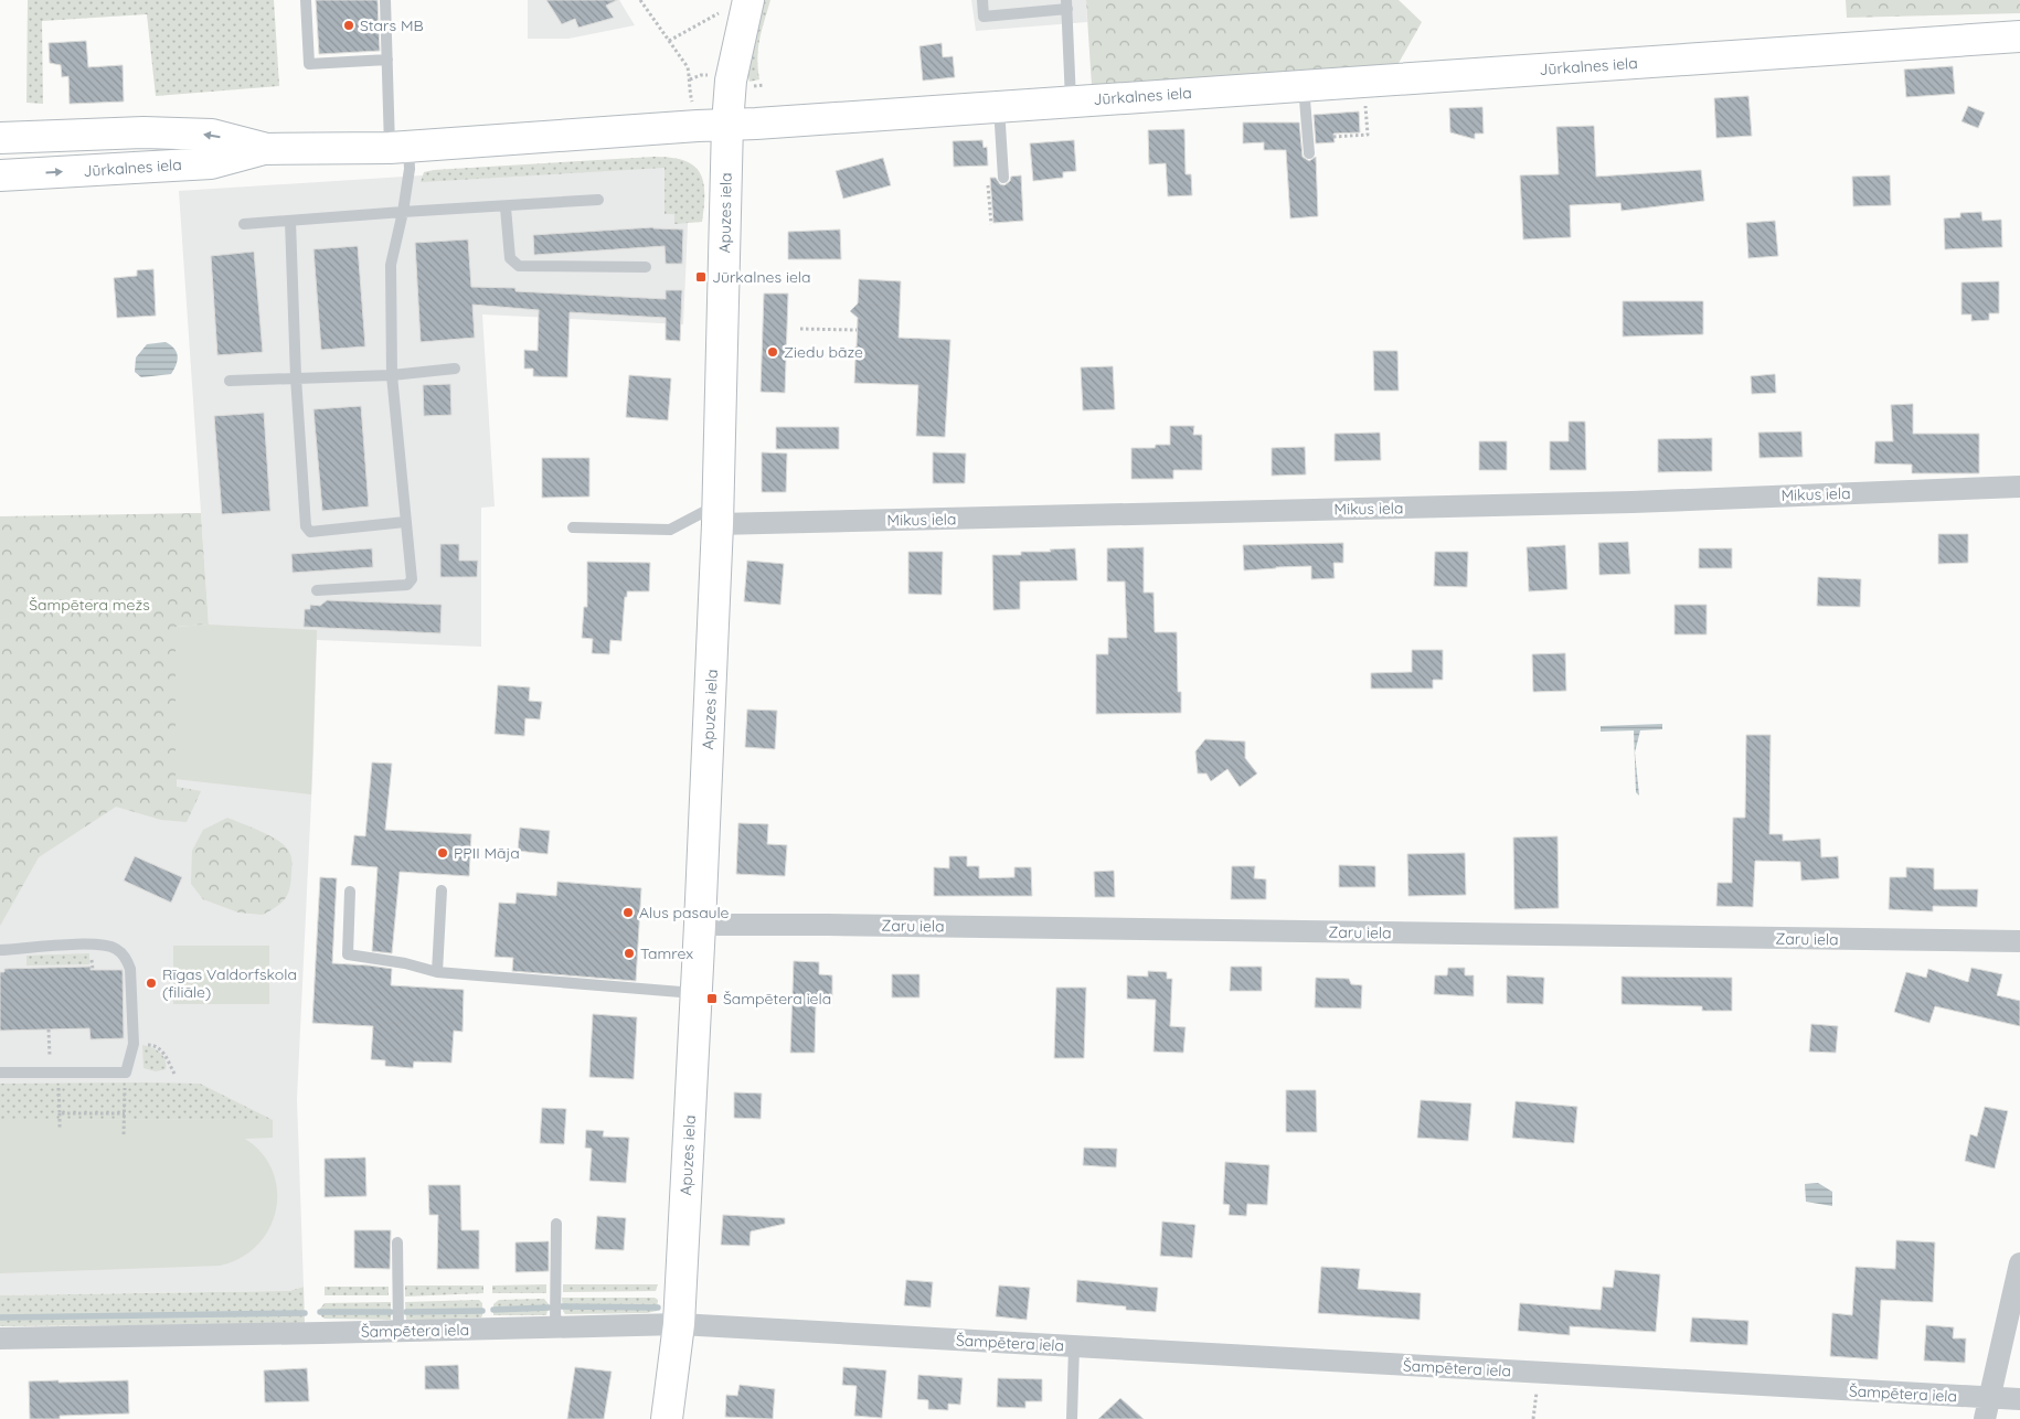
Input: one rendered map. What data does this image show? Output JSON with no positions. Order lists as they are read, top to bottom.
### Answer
{
  "streets": {
    "street": [
      "Jūrkalnes iela",
      "Apuzes iela",
      "Mikus iela",
      "Zaru iela",
      "Šampētera iela"
    ]
  },
  "crossings": [
    ["Jūrkalnes iela", "Apuzes iela"],
    ["Apuzes iela", "Mikus iela"],
    ["Apuzes iela", "Zaru iela"],
    ["Apuzes iela", "Šampētera iela"]
  ],
  "parks": ["Šampētera mežs"],
  "places": {
    "other": [
      "Stars MB",
      "Ziedu bāze",
      "PPII Māja",
      "Alus pasaule",
      "Tamrex",
      "Rīgas Valdorfskola (filiāle)"
    ],
    "transit": ["Jūrkalnes iela", "Šampētera iela"]
  }
}
